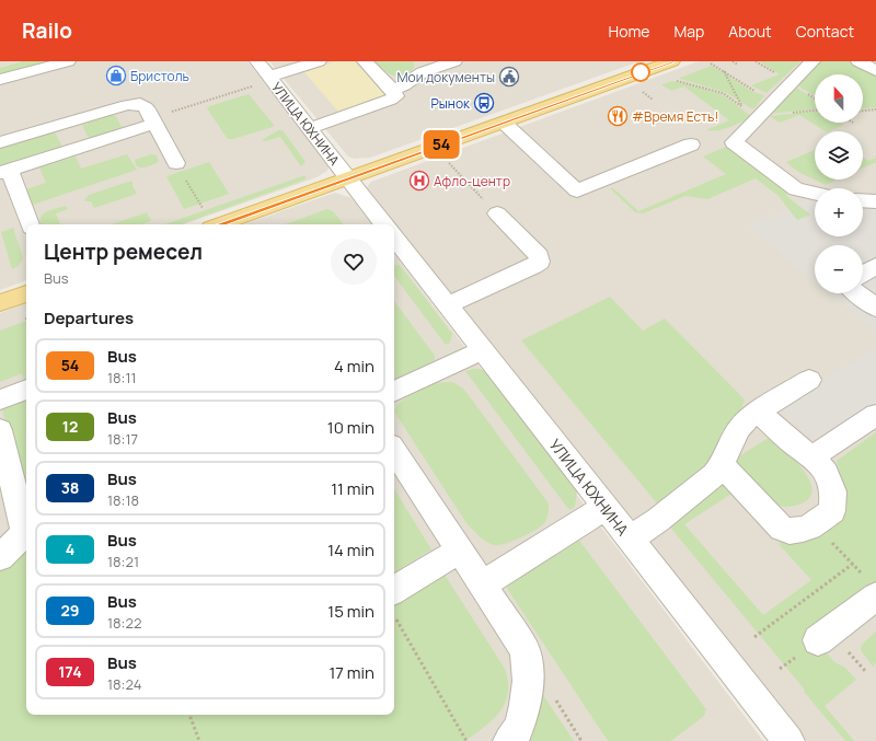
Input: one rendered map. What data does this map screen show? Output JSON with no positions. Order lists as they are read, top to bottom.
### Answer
{
  "streets": {
    "street": ["УЛИЦА ЮХНИНА"]
  },
  "places": {
    "shop": ["Бристоль"],
    "public building": ["Мои документы"],
    "bus stop": ["Рынок"],
    "restaurant": ["#Время Есть!"],
    "hospital": ["Афло-центр"]
  },
  "lines": ["bus line 54"],
  "north": "top",
  "page": {
    "header": "Railo",
    "nav": [
      "Home",
      "Map",
      "About",
      "Contact"
    ],
    "on_map": "54",
    "map_buttons": ["+", "−"],
    "heading": [
      ["Центр ремесел", "Bus"],
      "Departures"
    ],
    "list": [
      {
        "mark": "54",
        "name": "Bus",
        "note": "18:11",
        "value": "4 min"
      },
      {
        "mark": "12",
        "name": "Bus",
        "note": "18:17",
        "value": "10 min"
      },
      {
        "mark": "38",
        "name": "Bus",
        "note": "18:18",
        "value": "11 min"
      },
      {
        "mark": "4",
        "name": "Bus",
        "note": "18:21",
        "value": "14 min"
      },
      {
        "mark": "29",
        "name": "Bus",
        "note": "18:22",
        "value": "15 min"
      },
      {
        "mark": "174",
        "name": "Bus",
        "note": "18:24",
        "value": "17 min"
      }
    ]
  }
}
